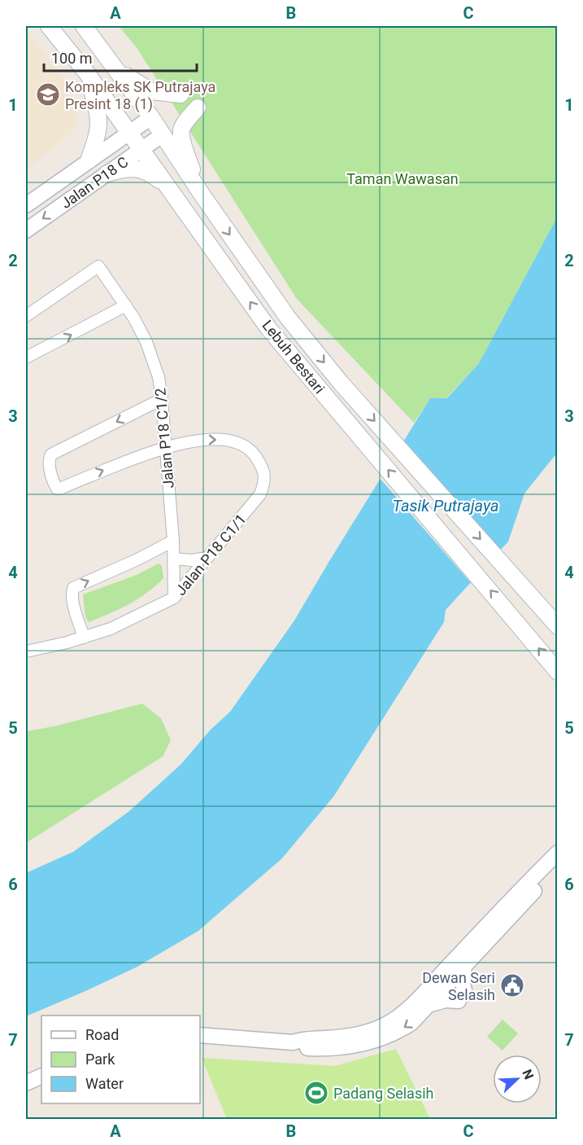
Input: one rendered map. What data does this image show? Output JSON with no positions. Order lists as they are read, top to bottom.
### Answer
{
  "streets": {
    "main road": ["Lebuh Bestari"],
    "street": ["Jalan P18 C", "Jalan P18 C1/2", "Jalan P18 C1/1"]
  },
  "crossings": [
    ["Jalan P18 C", "Lebuh Bestari"],
    ["Jalan P18 C1/2", "Jalan P18 C1/1"]
  ],
  "water": ["Tasik Putrajaya"],
  "parks": ["Taman Wawasan"],
  "places": {
    "school or university": ["Kompleks SK Putrajaya Presint 18 (1)"],
    "public building": ["Dewan Seri Selasih"],
    "sports": ["Padang Selasih"]
  },
  "legend": ["Road", "Park", "Water"],
  "scale_bar": "100 m",
  "north": "top right",
  "grid": {
    "columns": ["A", "B", "C"],
    "rows": [
      "1",
      "2",
      "3",
      "4",
      "5",
      "6",
      "7"
    ]
  }
}
